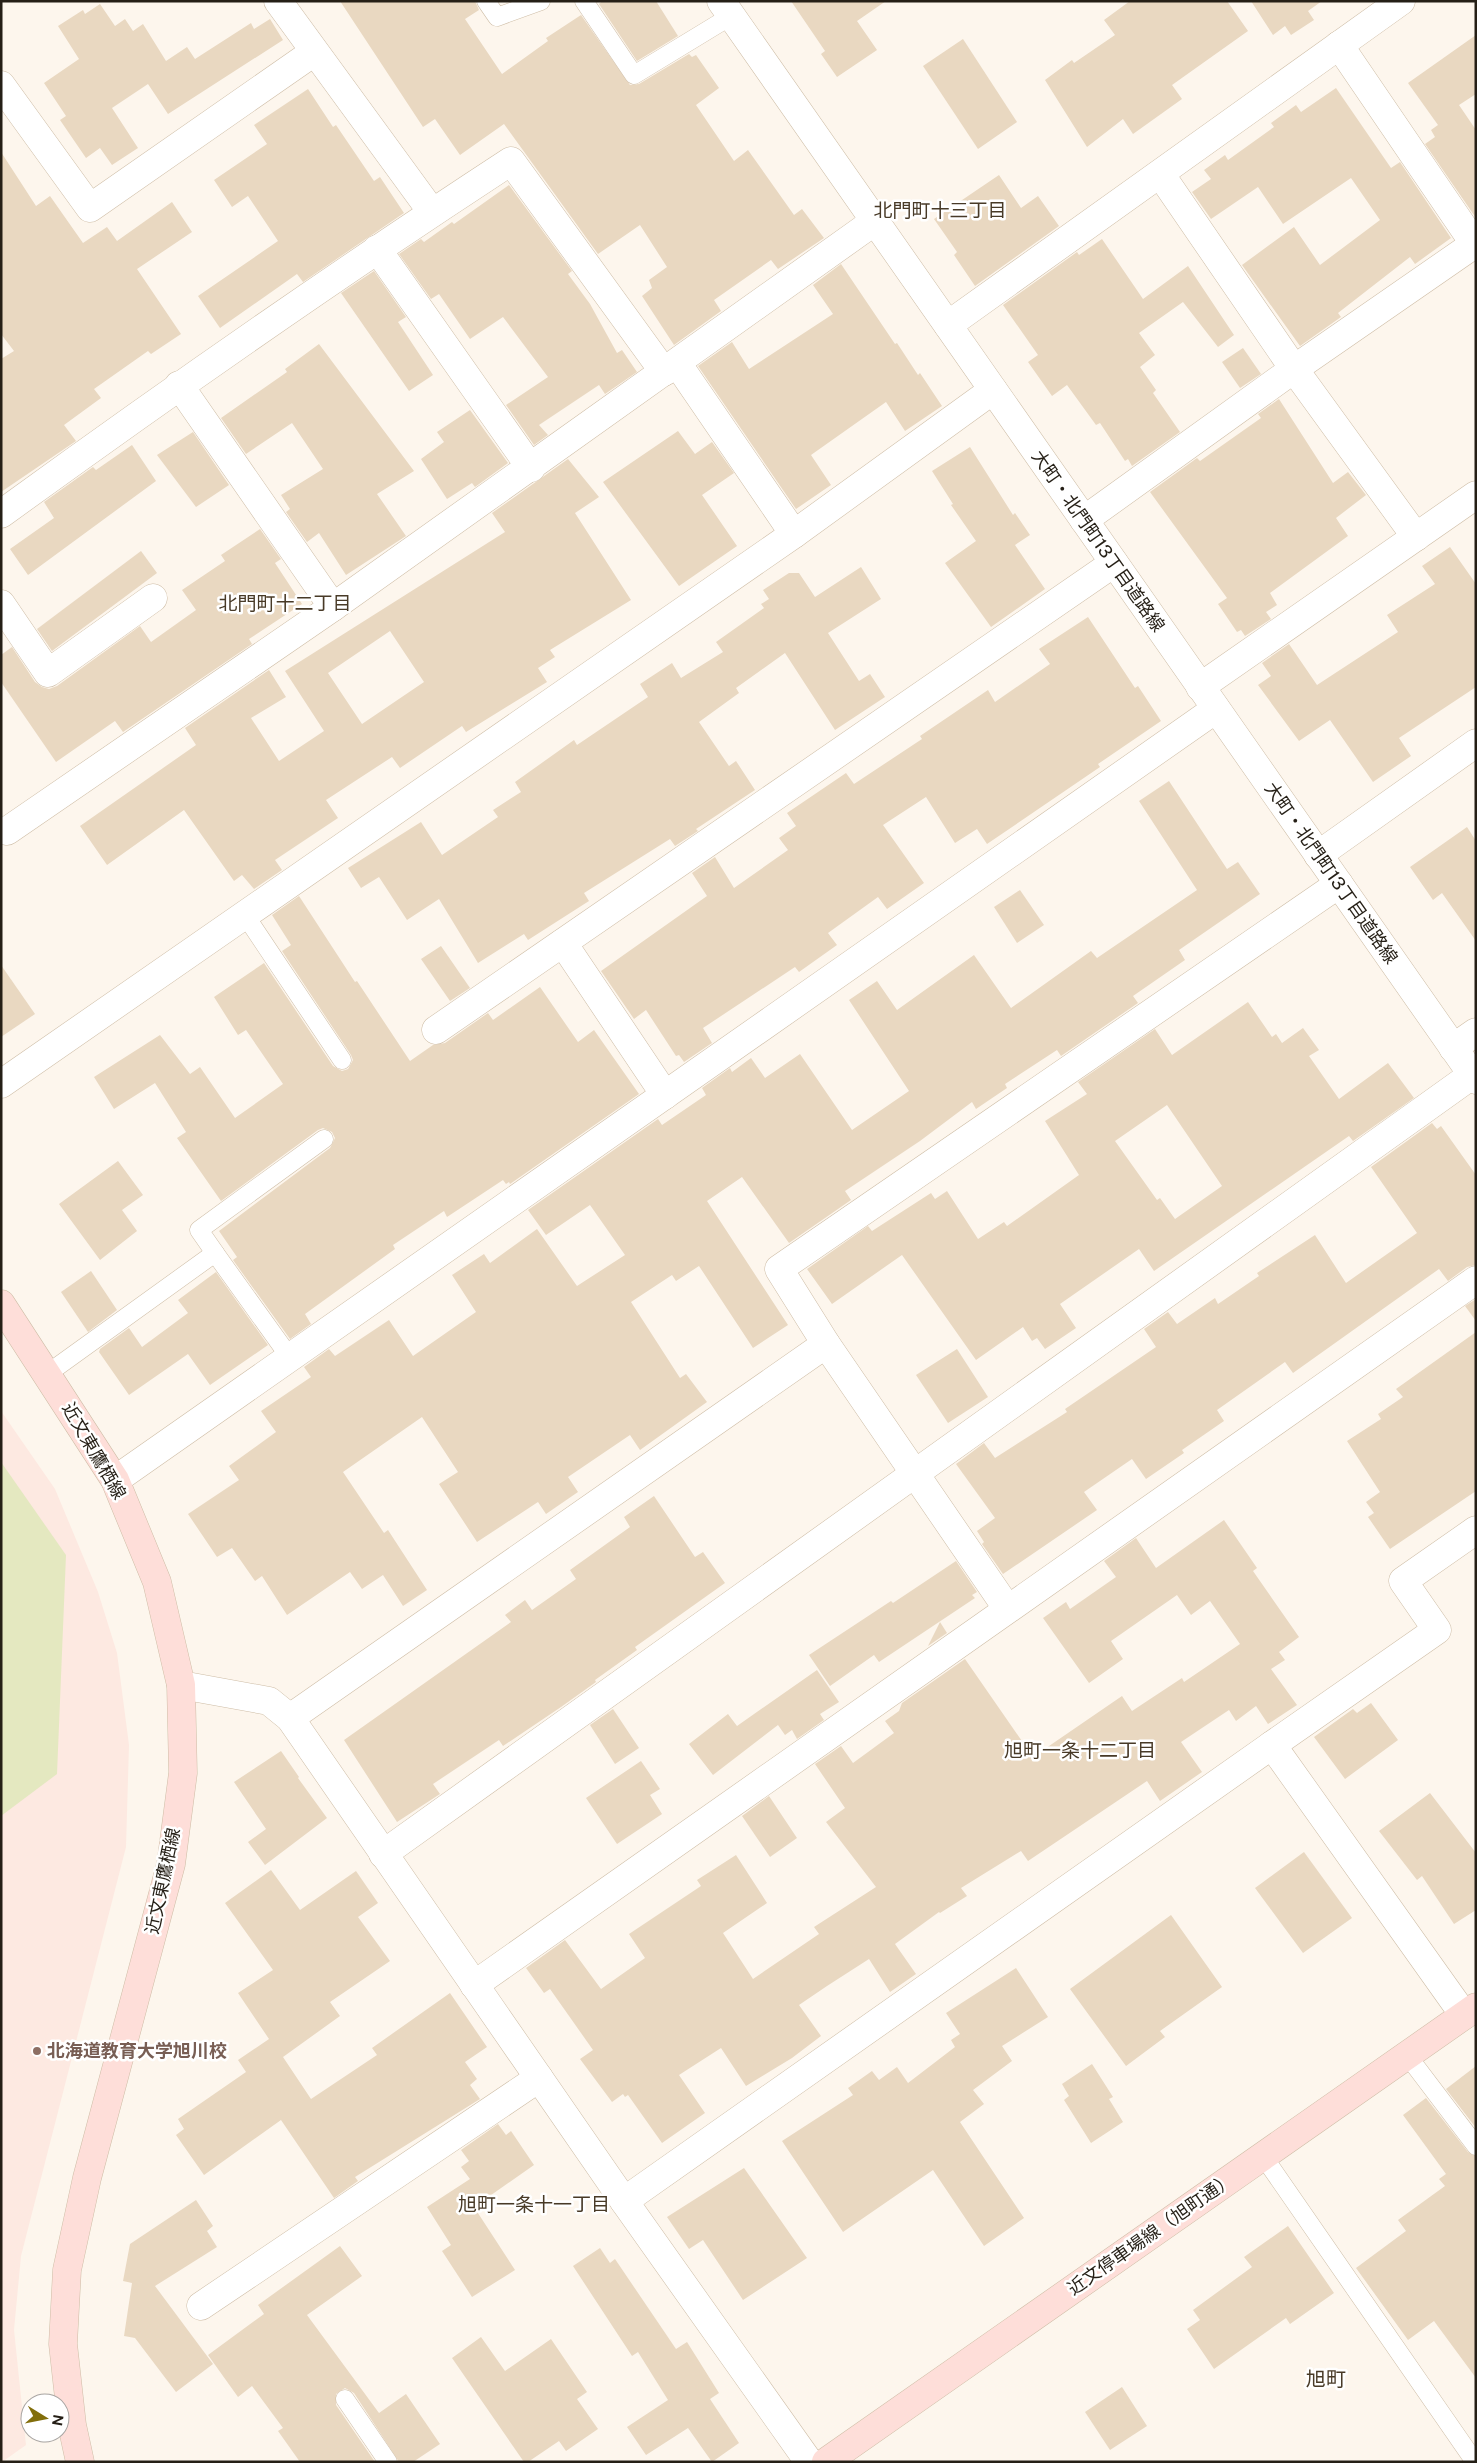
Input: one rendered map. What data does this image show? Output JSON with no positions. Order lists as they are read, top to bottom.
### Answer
{
  "streets": {
    "street": ["大町・北門町13丁目道路線", "近文東鷹栖線", "近文停車場線（旭町通）"]
  },
  "districts": [
    "北門町十三丁目",
    "北門町十二丁目",
    "旭町一条十二丁目",
    "旭町一条十一丁目",
    "旭町"
  ],
  "places": ["北海道教育大学旭川校"],
  "north": "right"
}
